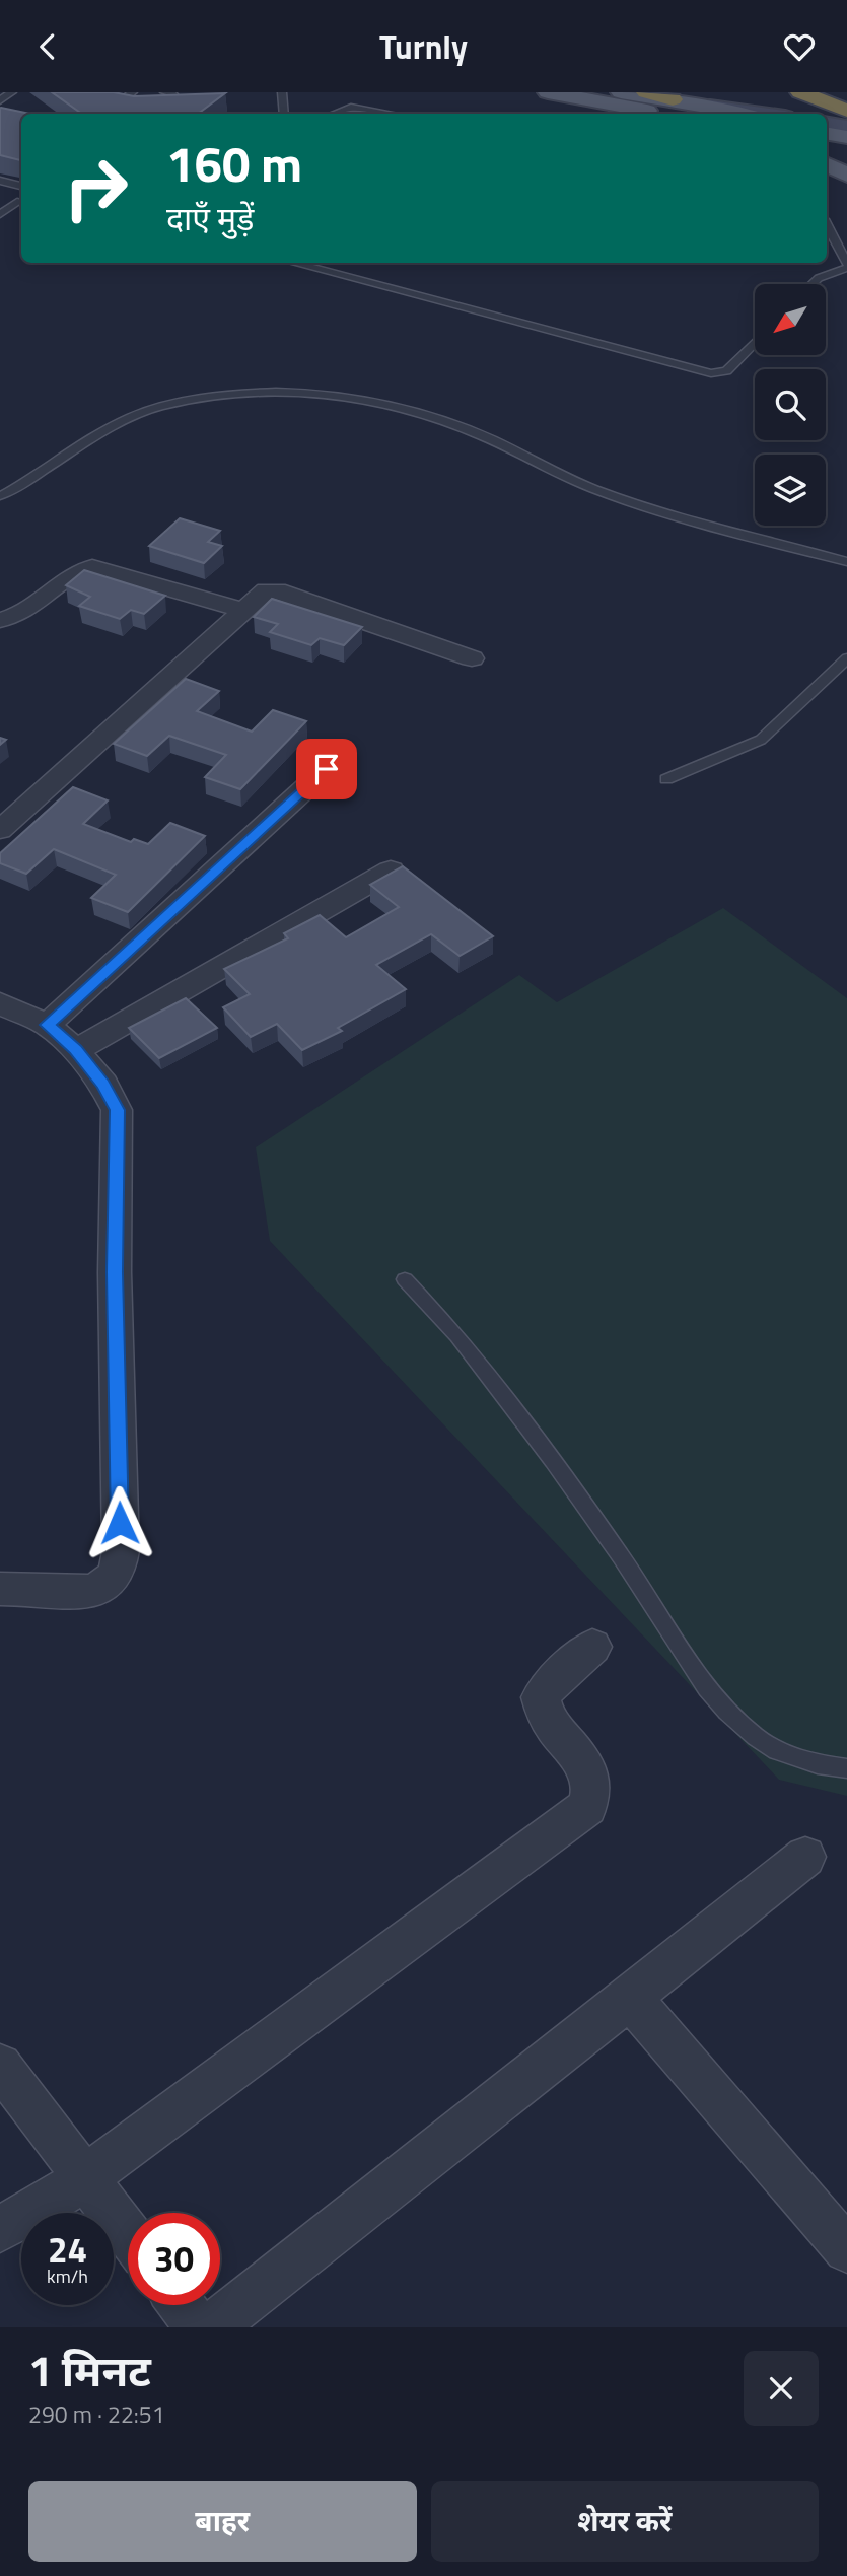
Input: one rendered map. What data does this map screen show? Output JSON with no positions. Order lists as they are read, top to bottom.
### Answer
{
  "north": "bottom left",
  "page": {
    "header": "Turnly",
    "turn": ["160 m", "दाएँ मुड़ें"],
    "speed": "24 km/h",
    "limit": "30",
    "heading": ["1 मिनट", "290 m · 22:51"],
    "buttons": ["बाहर", "शेयर करें"]
  }
}
